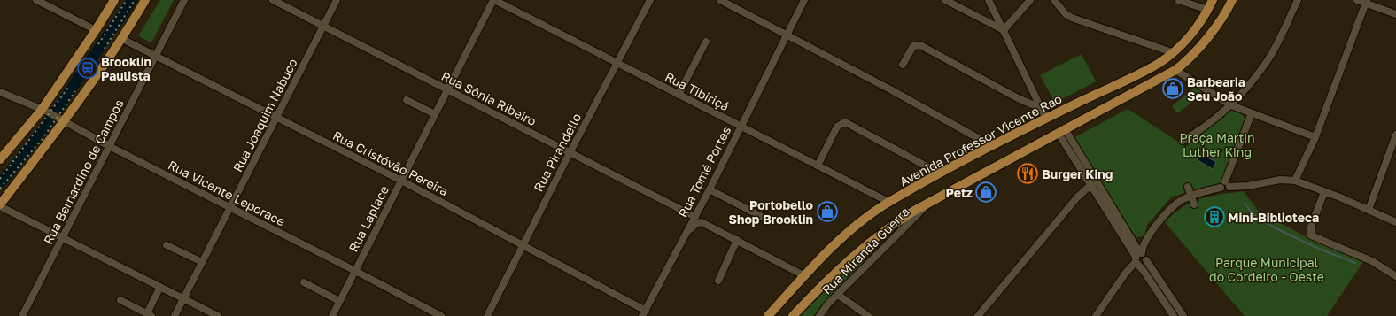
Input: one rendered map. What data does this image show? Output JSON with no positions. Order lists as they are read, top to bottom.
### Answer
{
  "streets": {
    "main road": ["Avenida Professor Vicente Rao"],
    "street": [
      "Rua Tibiriçá",
      "Rua Sônia Ribeiro",
      "Rua Joaquim Nabuco",
      "Rua Pirandello",
      "Rua Cristóvão Pereira",
      "Rua Bernardino de Campos",
      "Rua Tomé Portes",
      "Rua Vicente Leporace",
      "Rua Laplace",
      "Rua Miranda Guerra"
    ]
  },
  "crossings": [
    ["Rua Tibiriçá", "Avenida Professor Vicente Rao"],
    ["Rua Tibiriçá", "Rua Pirandello"],
    ["Rua Tibiriçá", "Rua Tomé Portes"],
    ["Rua Tibiriçá", "Rua Laplace"],
    ["Rua Sônia Ribeiro", "Rua Joaquim Nabuco"],
    ["Rua Sônia Ribeiro", "Rua Pirandello"],
    ["Rua Sônia Ribeiro", "Rua Tomé Portes"],
    ["Rua Sônia Ribeiro", "Rua Laplace"],
    ["Rua Joaquim Nabuco", "Rua Cristóvão Pereira"],
    ["Rua Joaquim Nabuco", "Rua Vicente Leporace"],
    ["Rua Pirandello", "Rua Cristóvão Pereira"],
    ["Rua Cristóvão Pereira", "Rua Bernardino de Campos"],
    ["Rua Cristóvão Pereira", "Rua Tomé Portes"],
    ["Rua Cristóvão Pereira", "Rua Laplace"],
    ["Rua Bernardino de Campos", "Rua Vicente Leporace"],
    ["Rua Vicente Leporace", "Rua Laplace"]
  ],
  "parks": ["Praça Martin Luther King", "Parque Municipal do Cordeiro - Oeste"],
  "places": {
    "station": ["Brooklin Paulista"],
    "shop": ["Barbearia Seu João", "Petz", "Portobello Shop Brooklin"],
    "restaurant": ["Burger King"],
    "building": ["Mini-Biblioteca"]
  }
}
